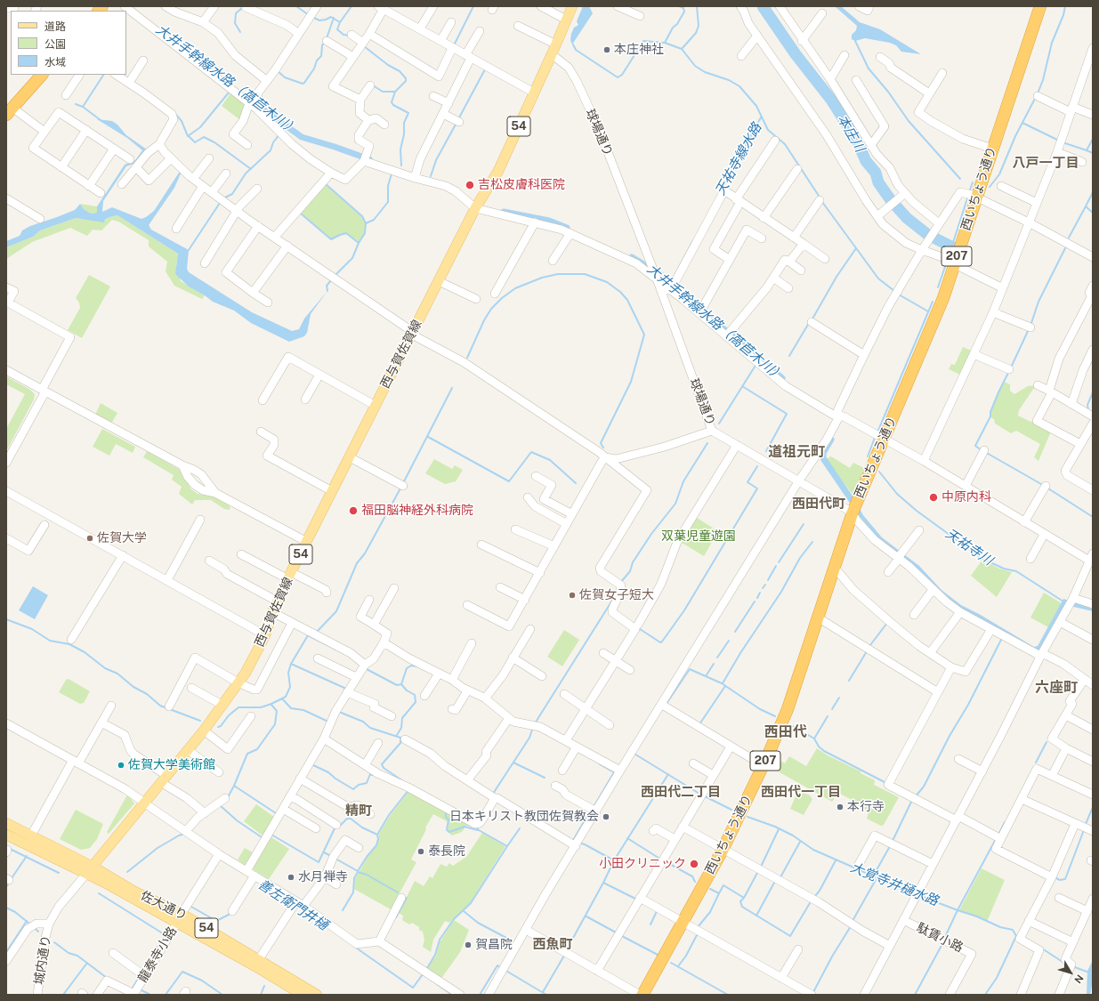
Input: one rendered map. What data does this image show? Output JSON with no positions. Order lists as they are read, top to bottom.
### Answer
{
  "streets": {
    "highway": ["西いちょう通り", "207"],
    "main road": ["54", "西与賀佐賀線", "佐大通り"],
    "street": [
      "球場通り",
      "駄賃小路",
      "龍泰寺小路",
      "城内通り"
    ]
  },
  "crossings": [
    ["54", "球場通り"],
    ["54", "西与賀佐賀線"],
    ["球場通り", "西いちょう通り"],
    ["西与賀佐賀線", "佐大通り"],
    ["西与賀佐賀線", "城内通り"],
    ["佐大通り", "龍泰寺小路"],
    ["佐大通り", "城内通り"]
  ],
  "districts": [
    "八戸一丁目",
    "道祖元町",
    "西田代町",
    "六座町",
    "西田代",
    "西田代二丁目",
    "西田代一丁目",
    "精町",
    "西魚町"
  ],
  "water": [
    "大井手幹線水路（萵苣木川）",
    "本庄川",
    "天祐寺線水路",
    "天祐寺川",
    "大覚寺井樋水路",
    "善左衛門井樋"
  ],
  "parks": ["双葉児童遊園"],
  "places": [
    "本庄神社",
    "吉松皮膚科医院",
    "中原内科",
    "福田脳神経外科病院",
    "佐賀大学",
    "佐賀女子短大",
    "佐賀大学美術館",
    "本行寺",
    "日本キリスト教団佐賀教会",
    "泰長院",
    "小田クリニック",
    "水月禅寺",
    "賀昌院"
  ],
  "legend": ["道路", "公園", "水域"],
  "north": "bottom right"
}
